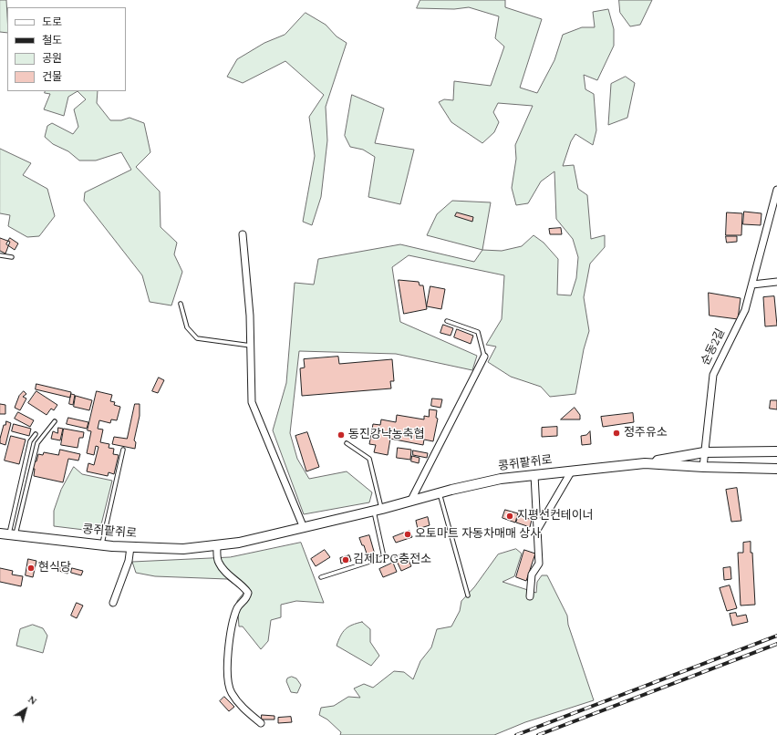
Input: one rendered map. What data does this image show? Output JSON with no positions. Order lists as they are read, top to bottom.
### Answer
{
  "streets": {
    "main road": ["콩쥐팥쥐로"],
    "street": ["순동2길"]
  },
  "crossings": [
    ["순동2길", "콩쥐팥쥐로"]
  ],
  "places": [
    "정주유소",
    "동진강낙농축협",
    "지평선컨테이너",
    "오토마트 자동차매매 상사",
    "김제LPG충전소",
    "현식당"
  ],
  "legend": [
    "도로",
    "철도",
    "공원",
    "건물"
  ],
  "north": "top right"
}
